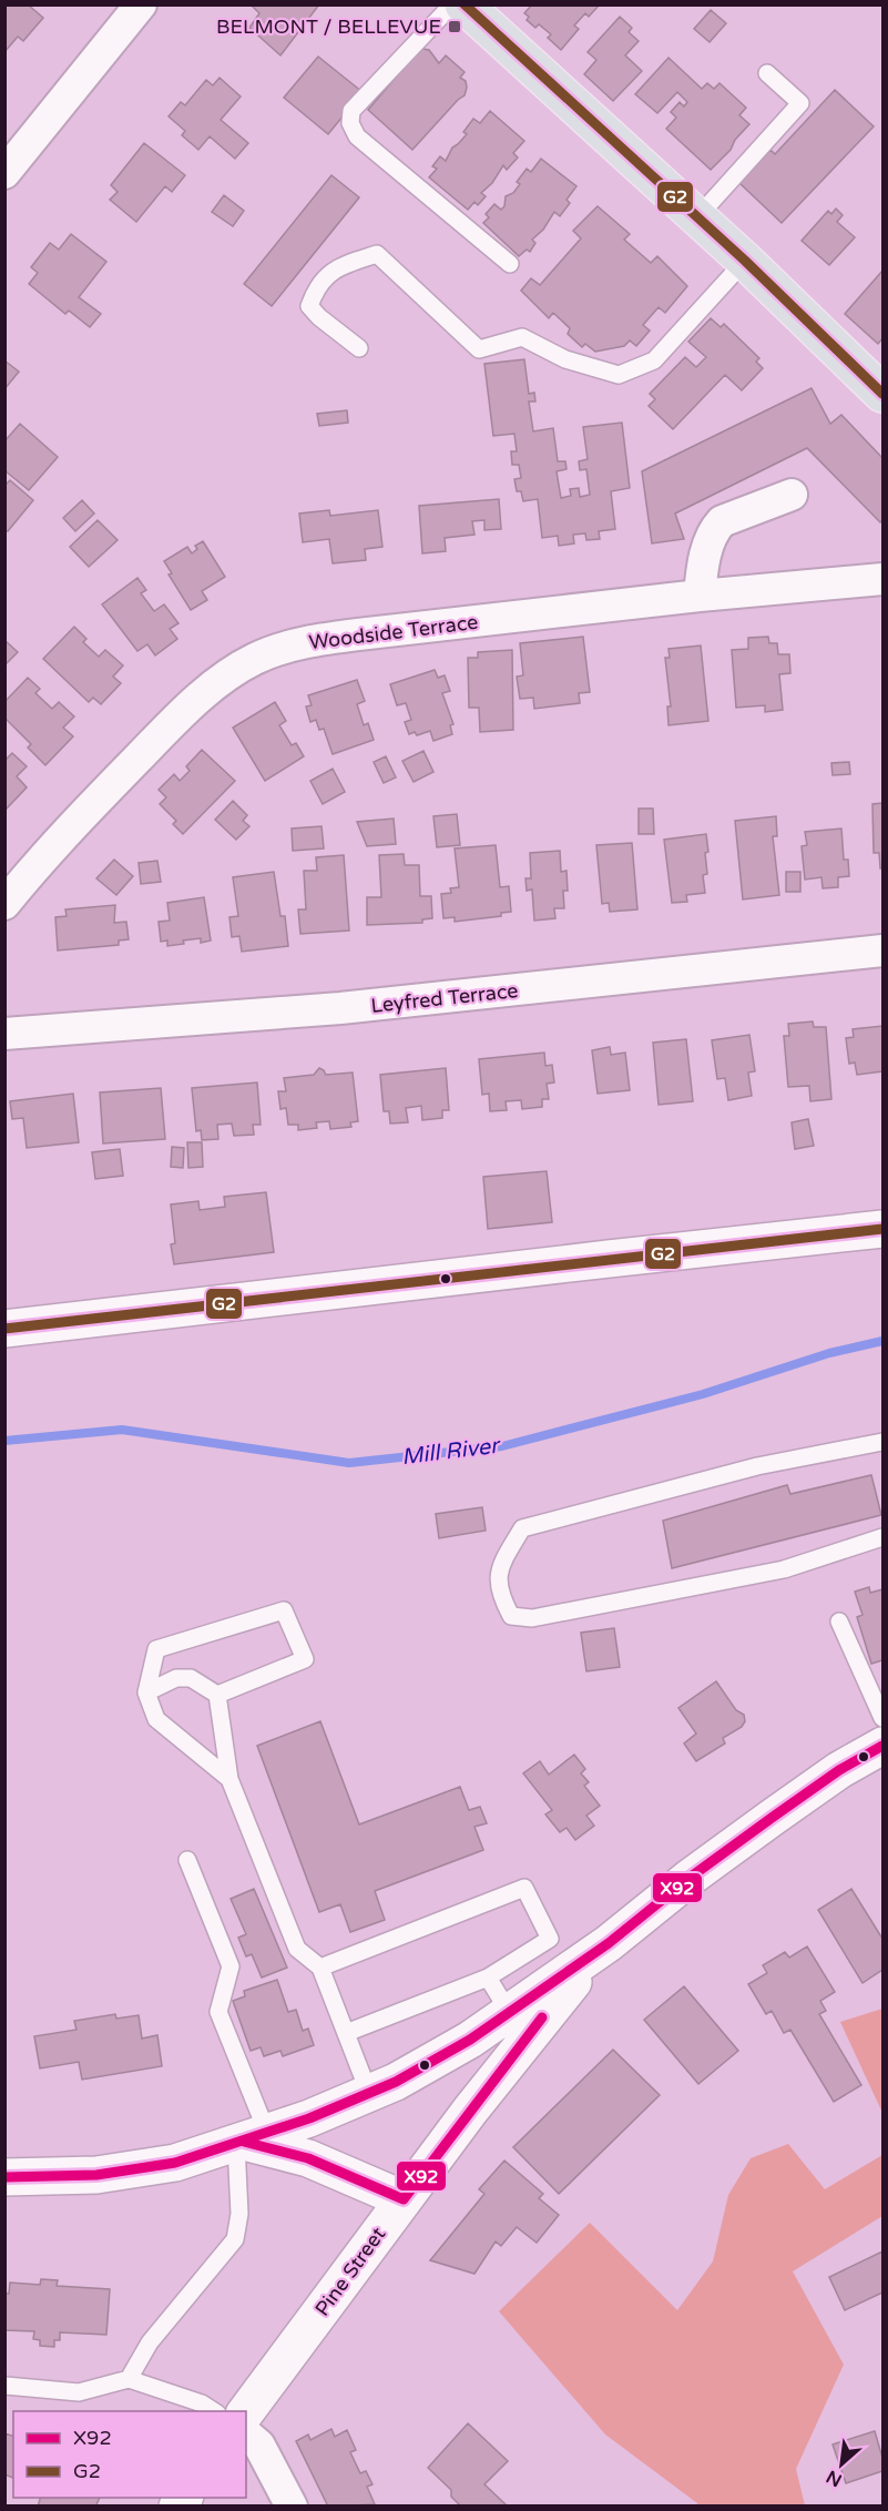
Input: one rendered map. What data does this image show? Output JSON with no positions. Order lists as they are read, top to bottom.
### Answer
{
  "streets": {
    "street": ["Woodside Terrace", "Leyfred Terrace", "Pine Street"]
  },
  "water": ["Mill River"],
  "places": {
    "transit": ["BELMONT / BELLEVUE"]
  },
  "lines": ["transit line G2", "transit line X92"],
  "legend": ["X92", "G2"],
  "north": "bottom left"
}
